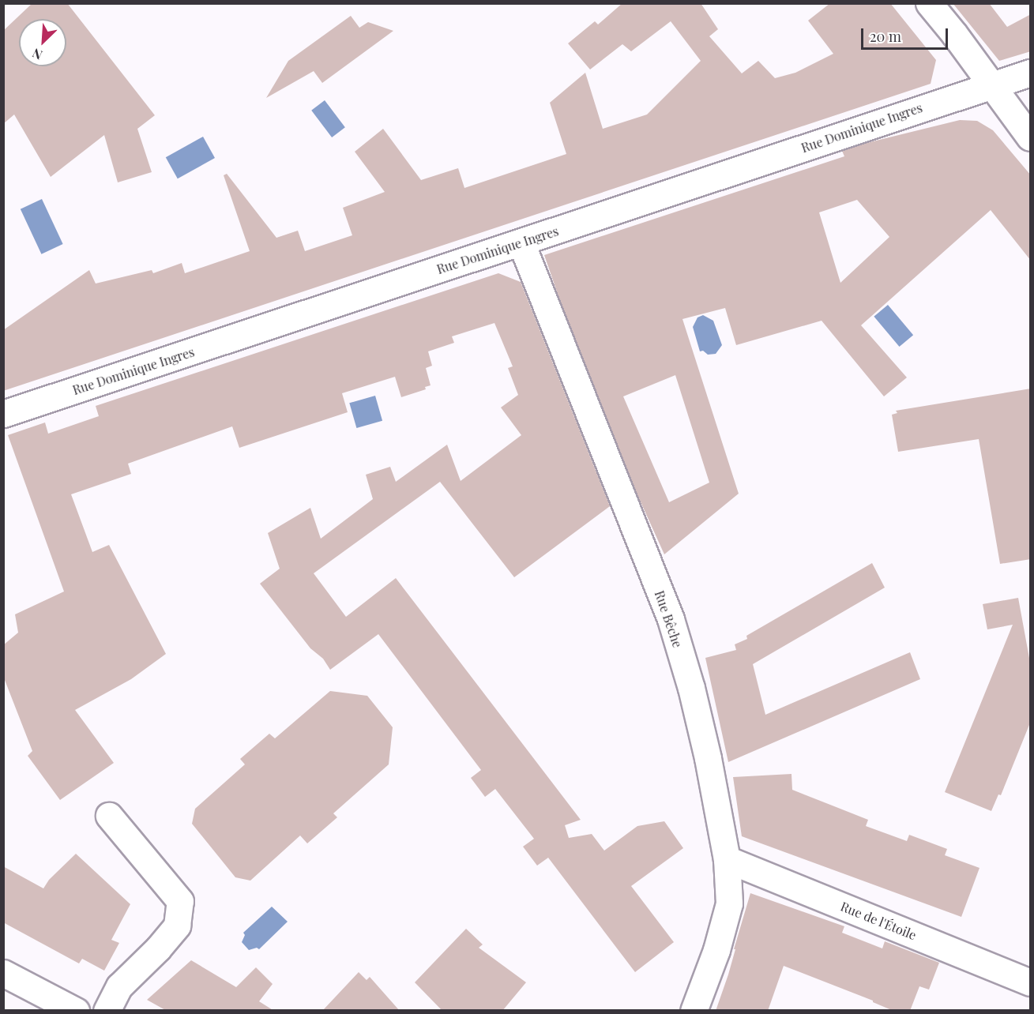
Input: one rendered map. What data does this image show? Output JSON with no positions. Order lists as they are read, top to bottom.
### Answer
{
  "streets": {
    "street": ["Rue Dominique Ingres", "Rue Bêche", "Rue de l'Étoile"]
  },
  "crossings": [
    ["Rue Dominique Ingres", "Rue Bêche"],
    ["Rue Bêche", "Rue de l'Étoile"]
  ],
  "scale_bar": "20 m",
  "north": "bottom left"
}
